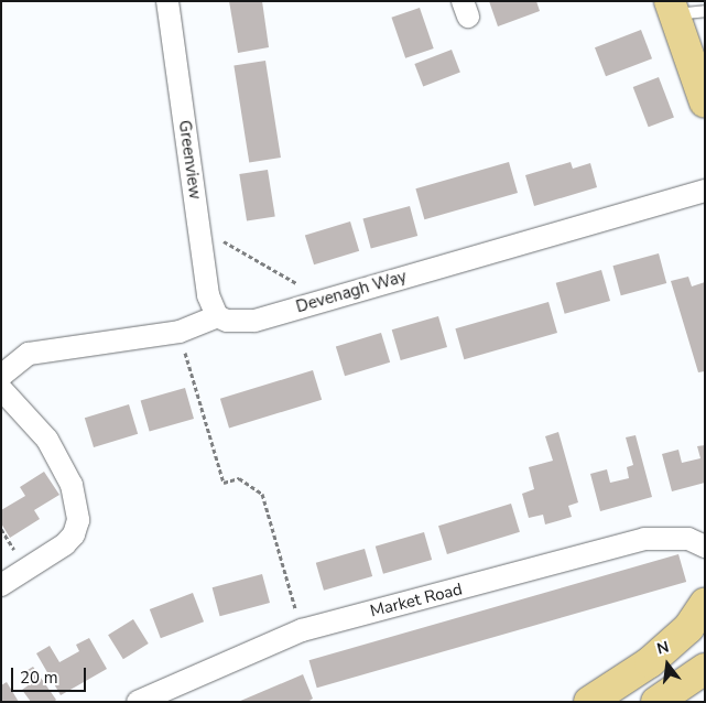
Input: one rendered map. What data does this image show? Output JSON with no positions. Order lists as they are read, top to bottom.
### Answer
{
  "streets": {
    "street": ["Greenview", "Devenagh Way", "Market Road"]
  },
  "crossings": [
    ["Greenview", "Devenagh Way"]
  ],
  "scale_bar": "20 m",
  "north": "top"
}
